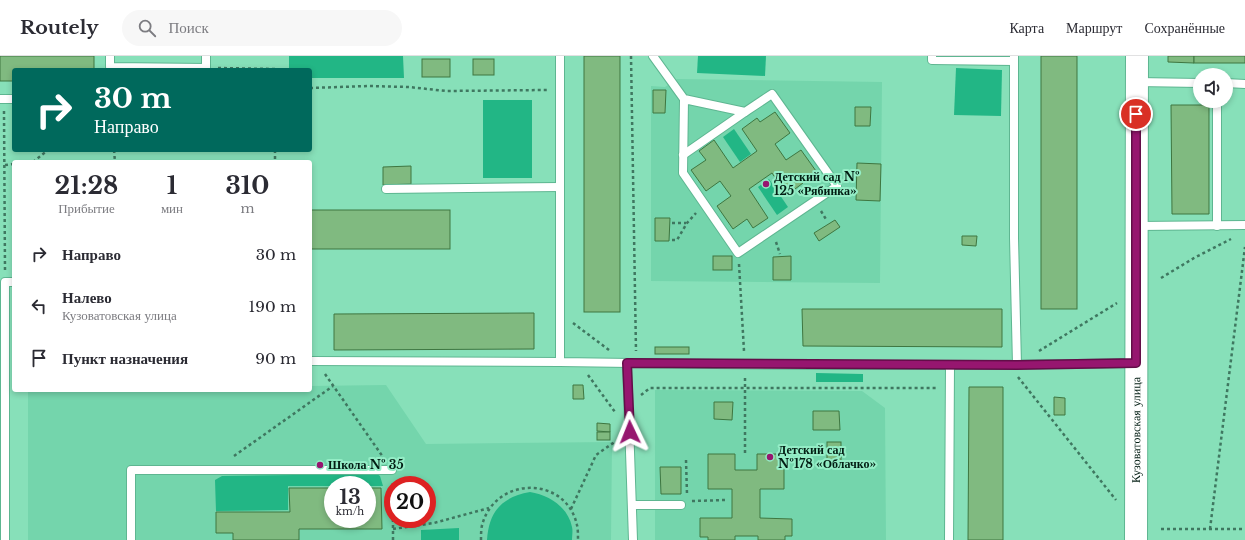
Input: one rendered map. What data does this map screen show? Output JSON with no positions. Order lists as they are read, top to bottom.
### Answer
{
  "streets": {
    "street": ["Кузоватовская улица"]
  },
  "places": ["Детский сад № 125 «Рябинка»", "Детский сад №178 «Облачко»", "Школа № 35"],
  "page": {
    "header": "Routely",
    "search": "Поиск",
    "nav": ["Карта", "Маршрут", "Сохранённые"],
    "turn": ["30 m", "Направо"],
    "eta": [
      "21:28",
      "Прибытие",
      "1",
      "мин",
      "310",
      "m"
    ],
    "list": [
      {
        "name": "Направо",
        "value": "30 m"
      },
      {
        "name": "Налево",
        "note": "Кузоватовская улица",
        "value": "190 m"
      },
      {
        "name": "Пункт назначения",
        "value": "90 m"
      }
    ],
    "speed": "13 km/h",
    "limit": "20"
  }
}
